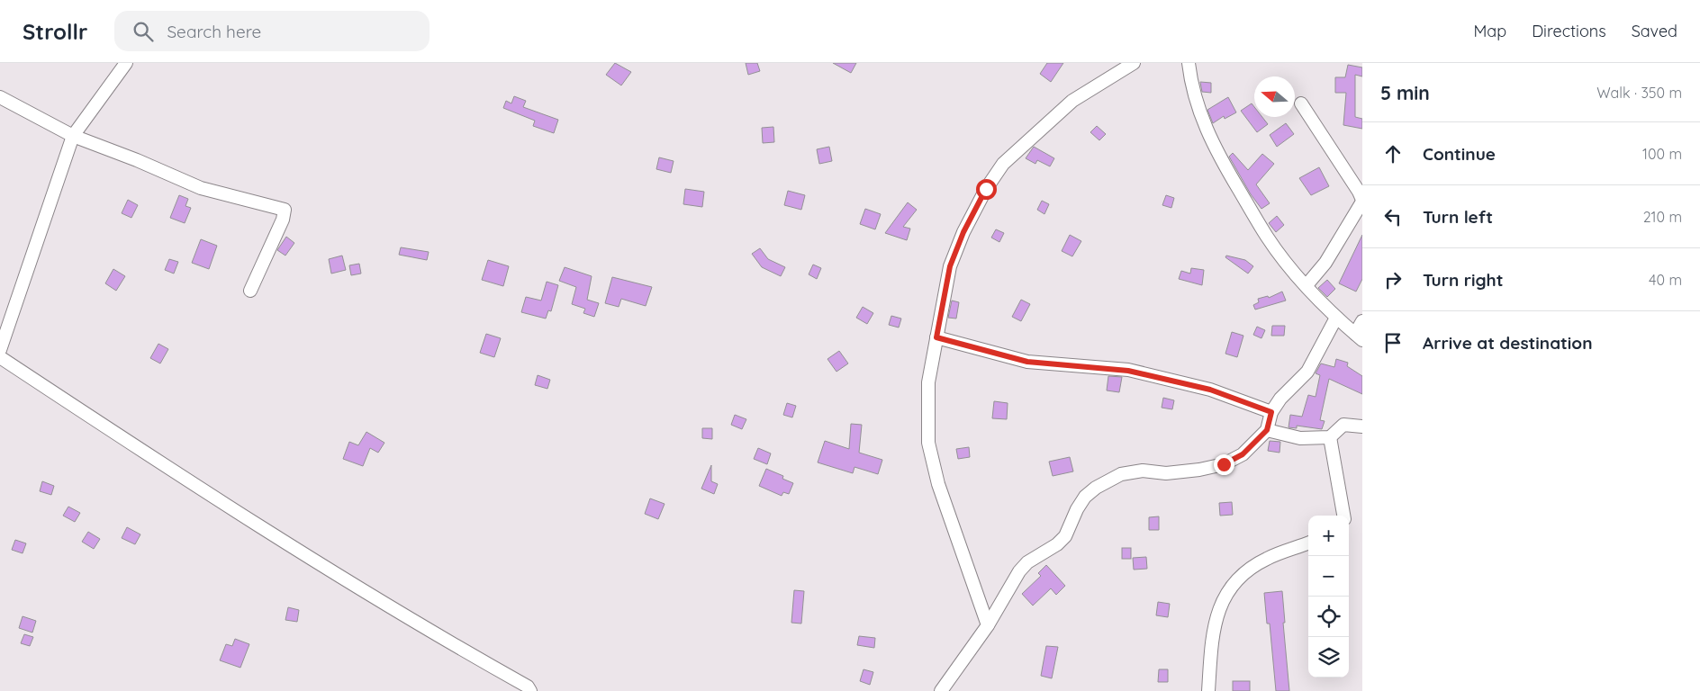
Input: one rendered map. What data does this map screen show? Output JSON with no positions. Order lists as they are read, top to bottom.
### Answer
{
  "north": "left",
  "page": {
    "header": "Strollr",
    "search": "Search here",
    "nav": ["Map", "Directions", "Saved"],
    "heading": ["5 min", "Walk · 350 m"],
    "list": [
      ["Continue", "100 m"],
      ["Turn left", "210 m"],
      ["Turn right", "40 m"],
      "Arrive at destination"
    ],
    "map_buttons": ["+", "−"]
  }
}
